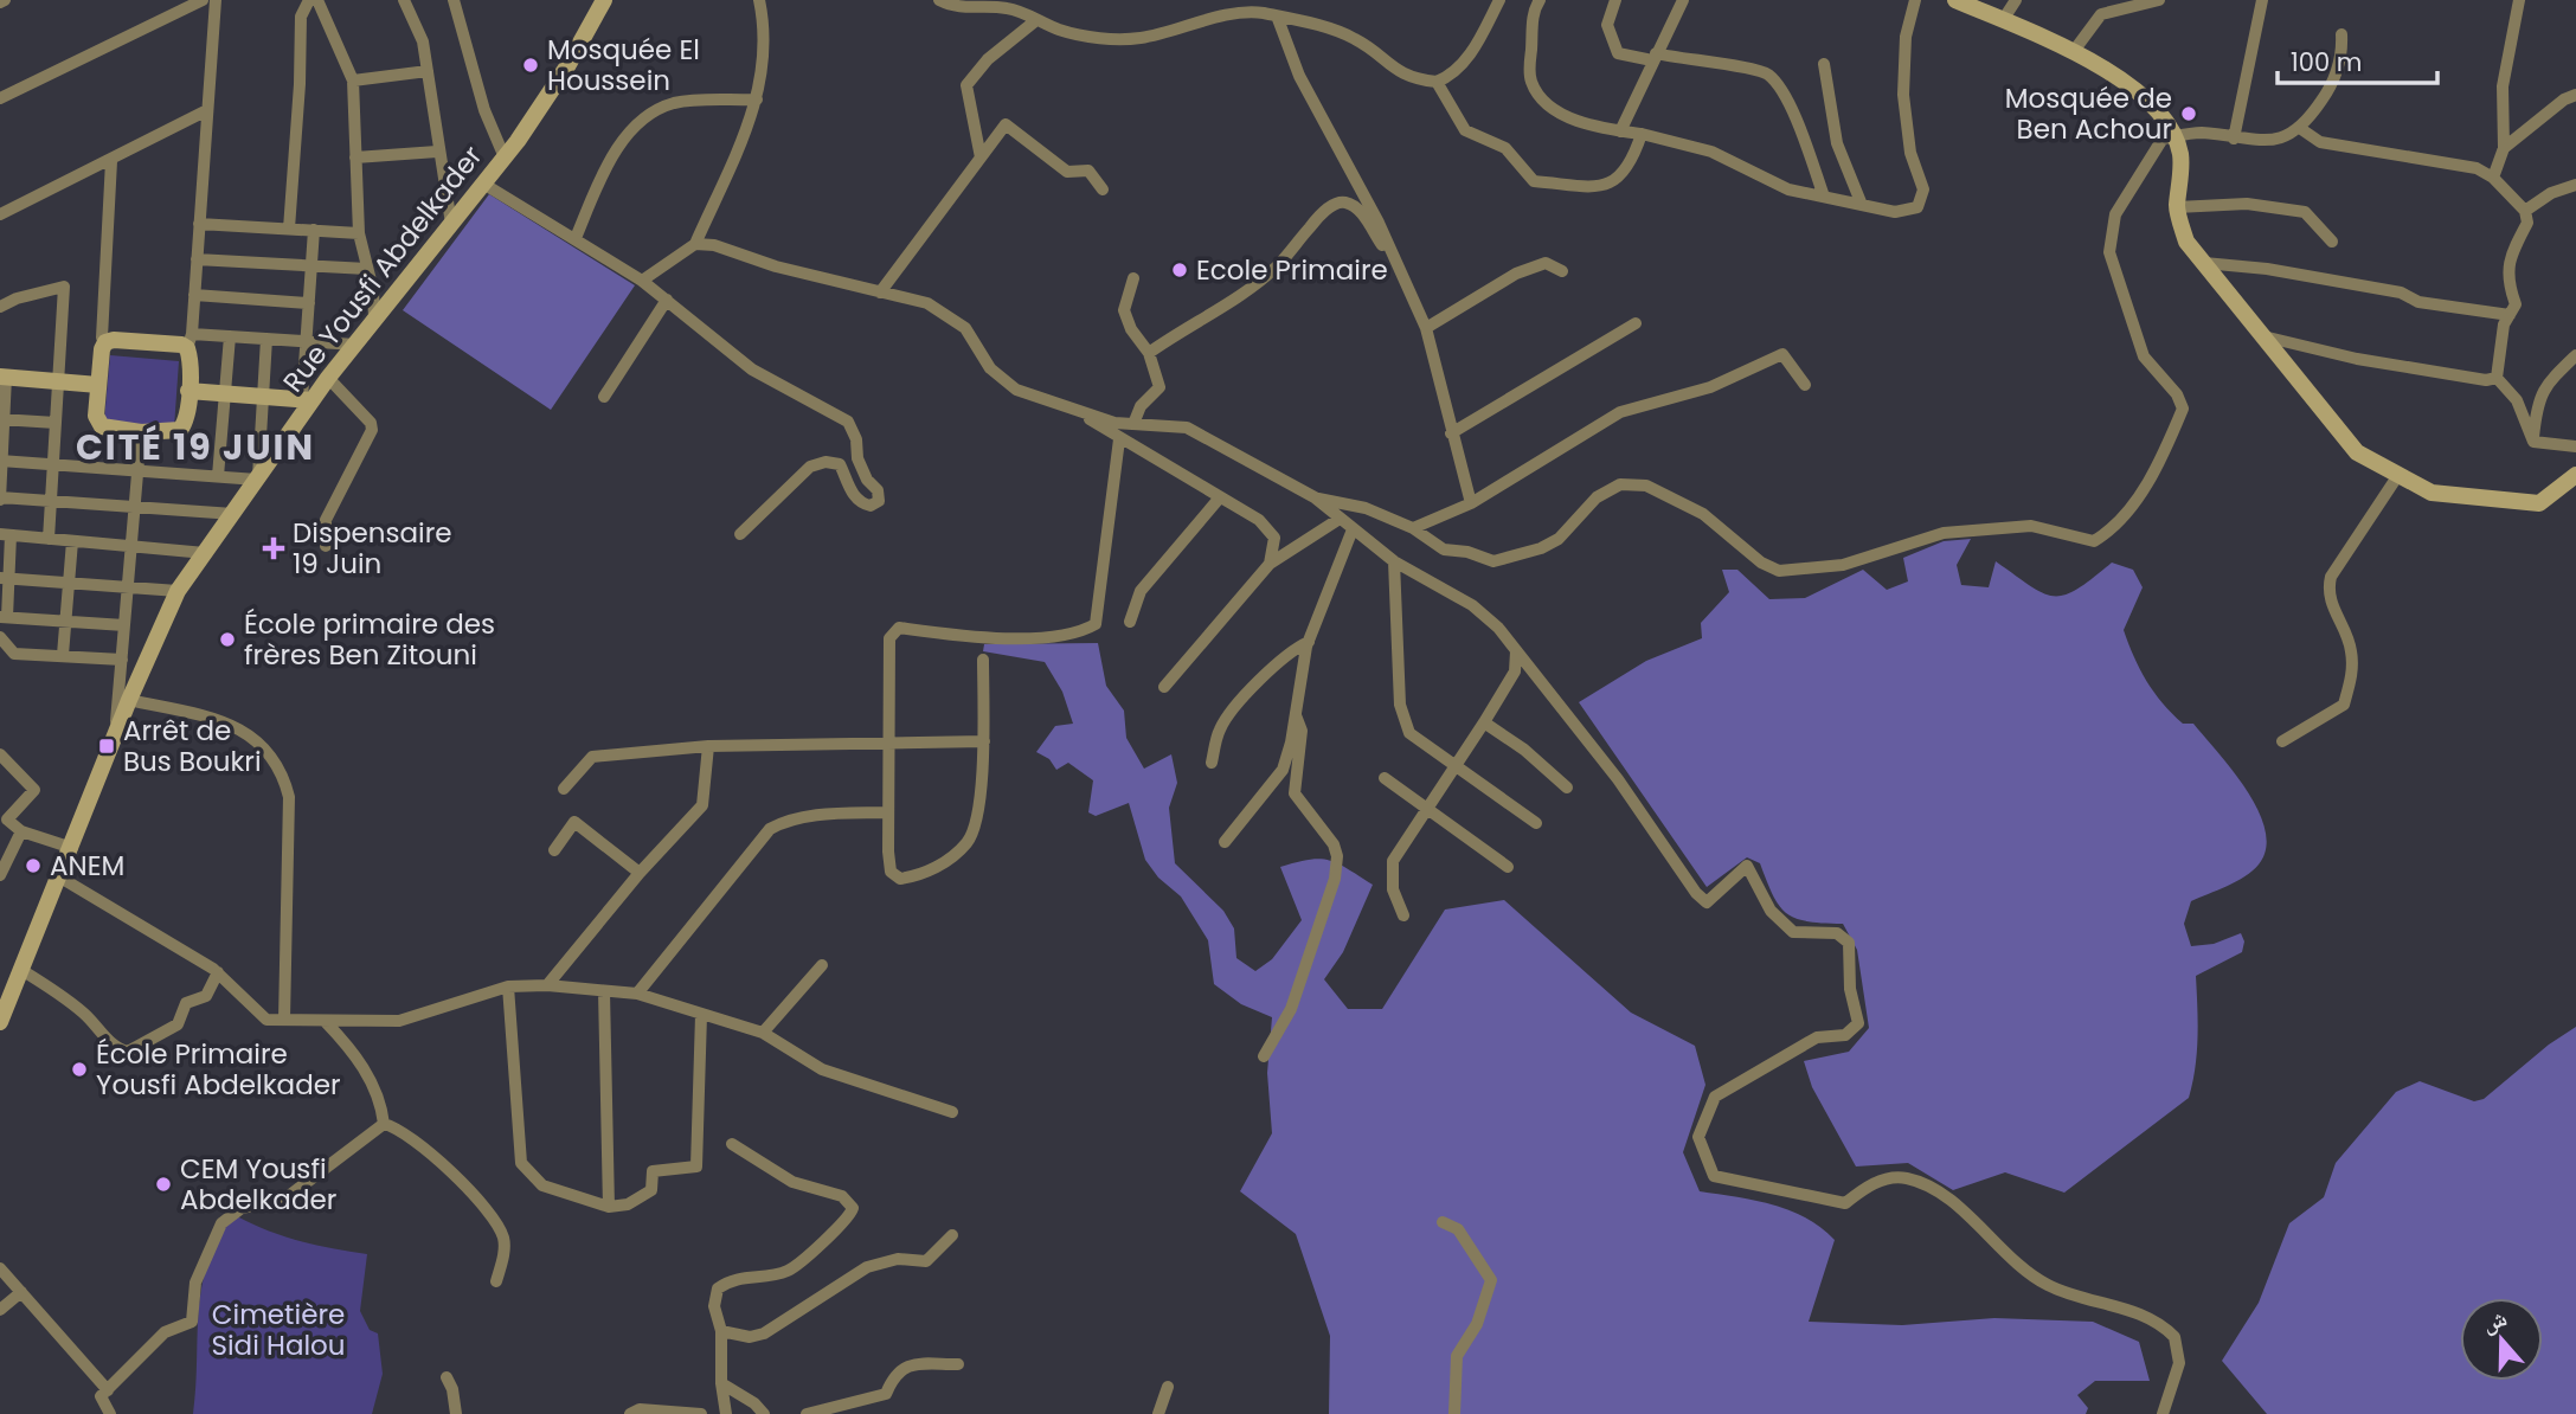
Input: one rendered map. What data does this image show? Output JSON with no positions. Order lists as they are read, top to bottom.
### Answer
{
  "streets": {
    "street": ["Rue Yousfi Abdelkader"]
  },
  "districts": ["CITÉ 19 JUIN"],
  "parks": ["Cimetière Sidi Halou"],
  "places": {
    "other": [
      "Mosquée El Houssein",
      "Mosquée de Ben Achour",
      "Ecole Primaire",
      "École primaire des frères Ben Zitouni",
      "ANEM",
      "École Primaire Yousfi Abdelkader",
      "CEM Yousfi Abdelkader"
    ],
    "health": ["Dispensaire 19 Juin"],
    "transit": ["Arrêt de Bus Boukri"]
  },
  "scale_bar": "100 m",
  "north": "top"
}
